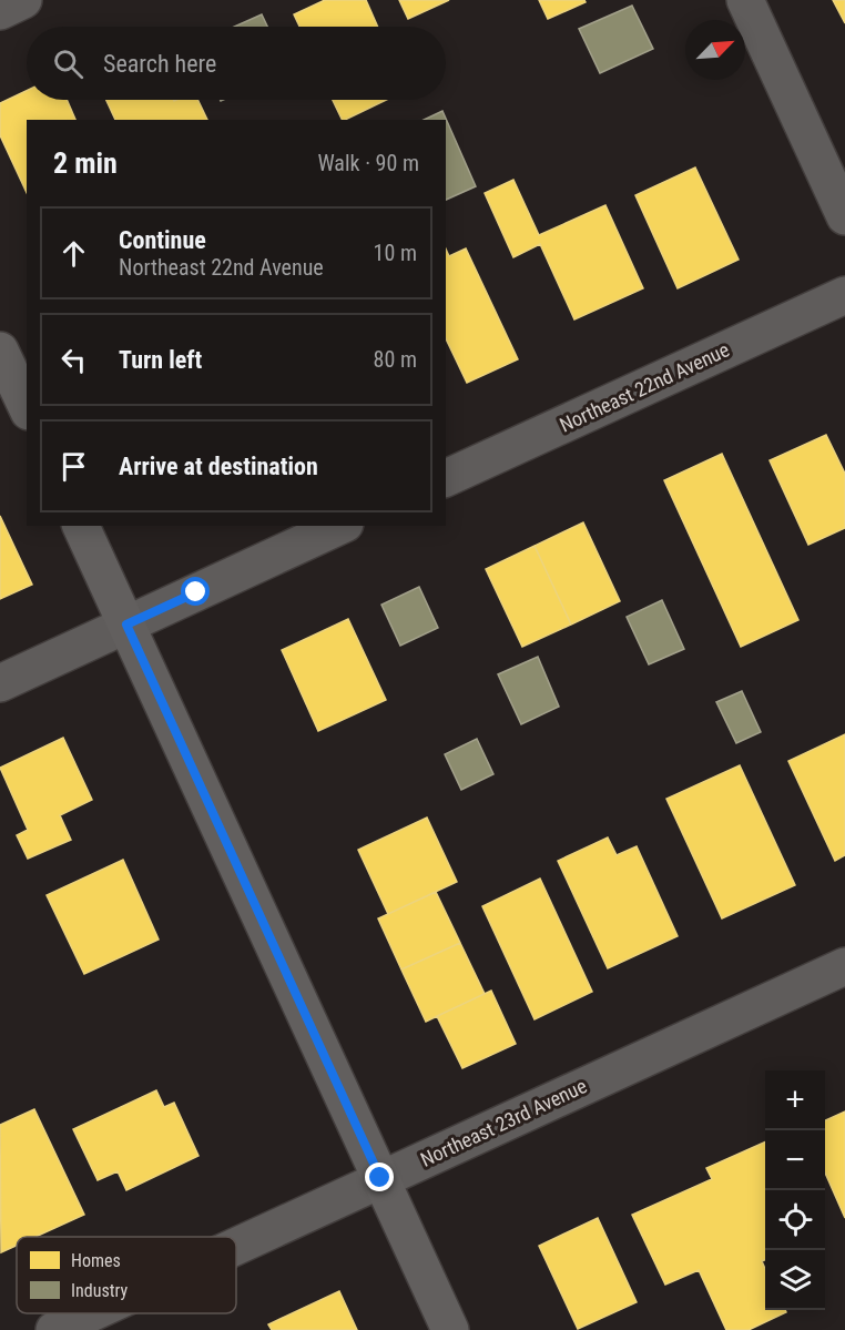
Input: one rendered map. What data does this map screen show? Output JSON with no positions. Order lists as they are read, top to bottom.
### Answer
{
  "streets": {
    "street": ["Northeast 22nd Avenue", "Northeast 23rd Avenue"]
  },
  "legend": ["Homes", "Industry"],
  "north": "top right",
  "page": {
    "search": "Search here",
    "heading": ["2 min", "Walk · 90 m"],
    "list": [
      ["Continue", "Northeast 22nd Avenue", "10 m"],
      ["Turn left", "80 m"],
      "Arrive at destination"
    ],
    "map_buttons": ["+", "−"]
  }
}
